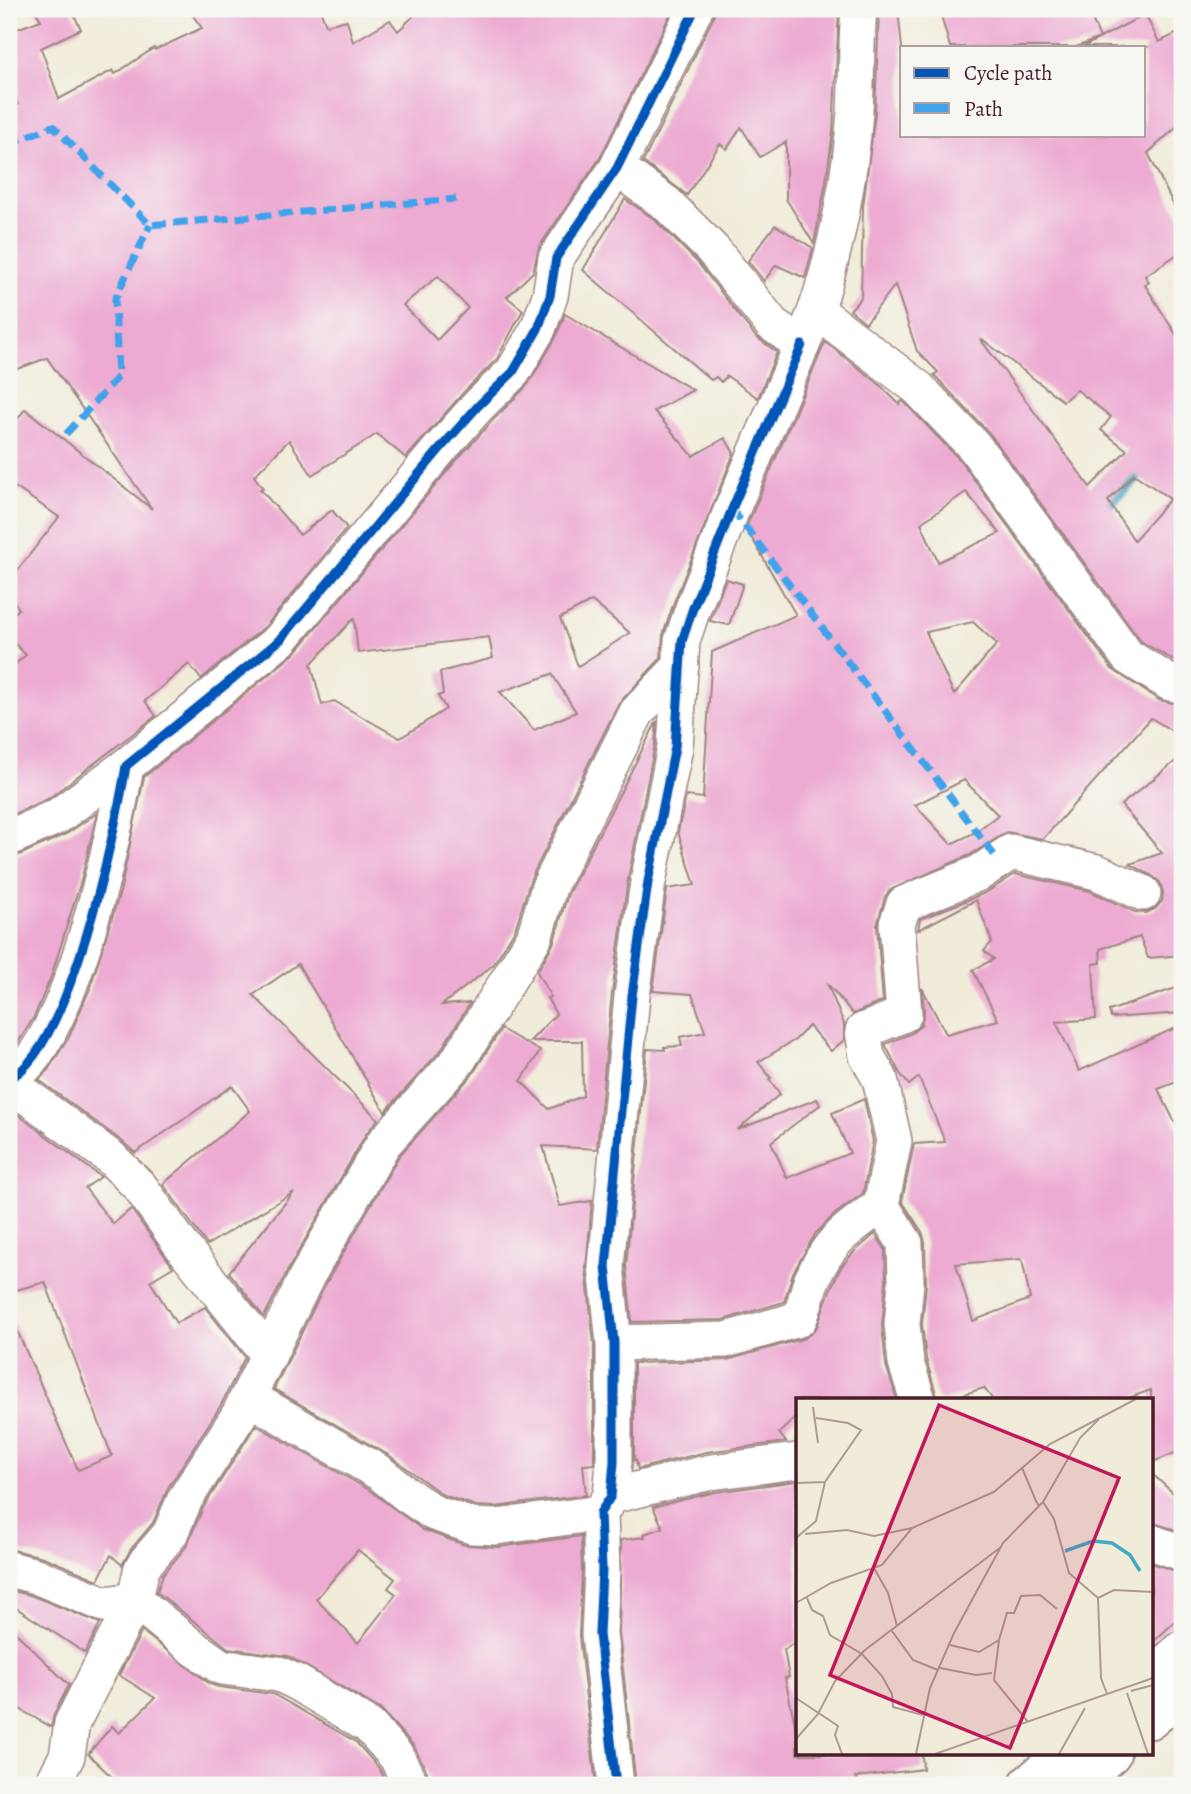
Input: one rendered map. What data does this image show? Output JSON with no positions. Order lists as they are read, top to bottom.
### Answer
{
  "legend": ["Cycle path", "Path"]
}
